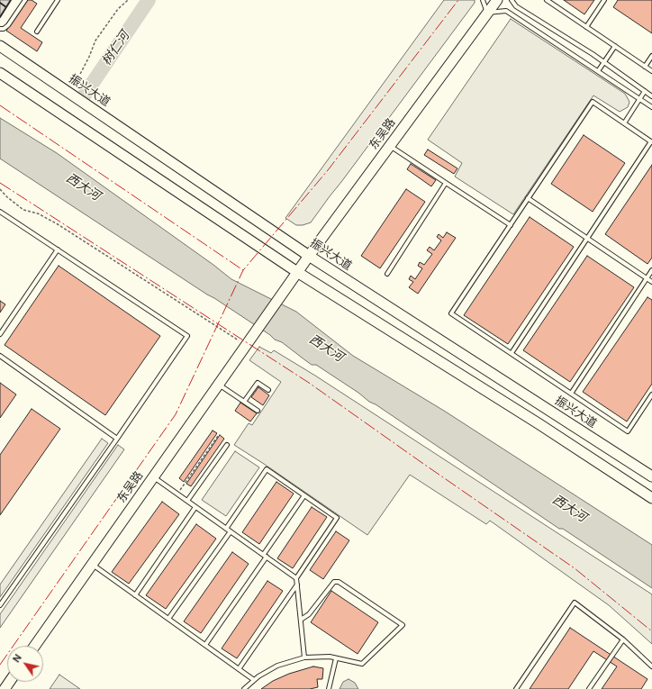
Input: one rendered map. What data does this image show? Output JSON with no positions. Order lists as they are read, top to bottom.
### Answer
{
  "streets": {
    "main road": ["振兴大道", "东吴路"]
  },
  "crossings": [
    ["振兴大道", "东吴路"]
  ],
  "water": ["树仁河", "西大河"],
  "north": "top left"
}
